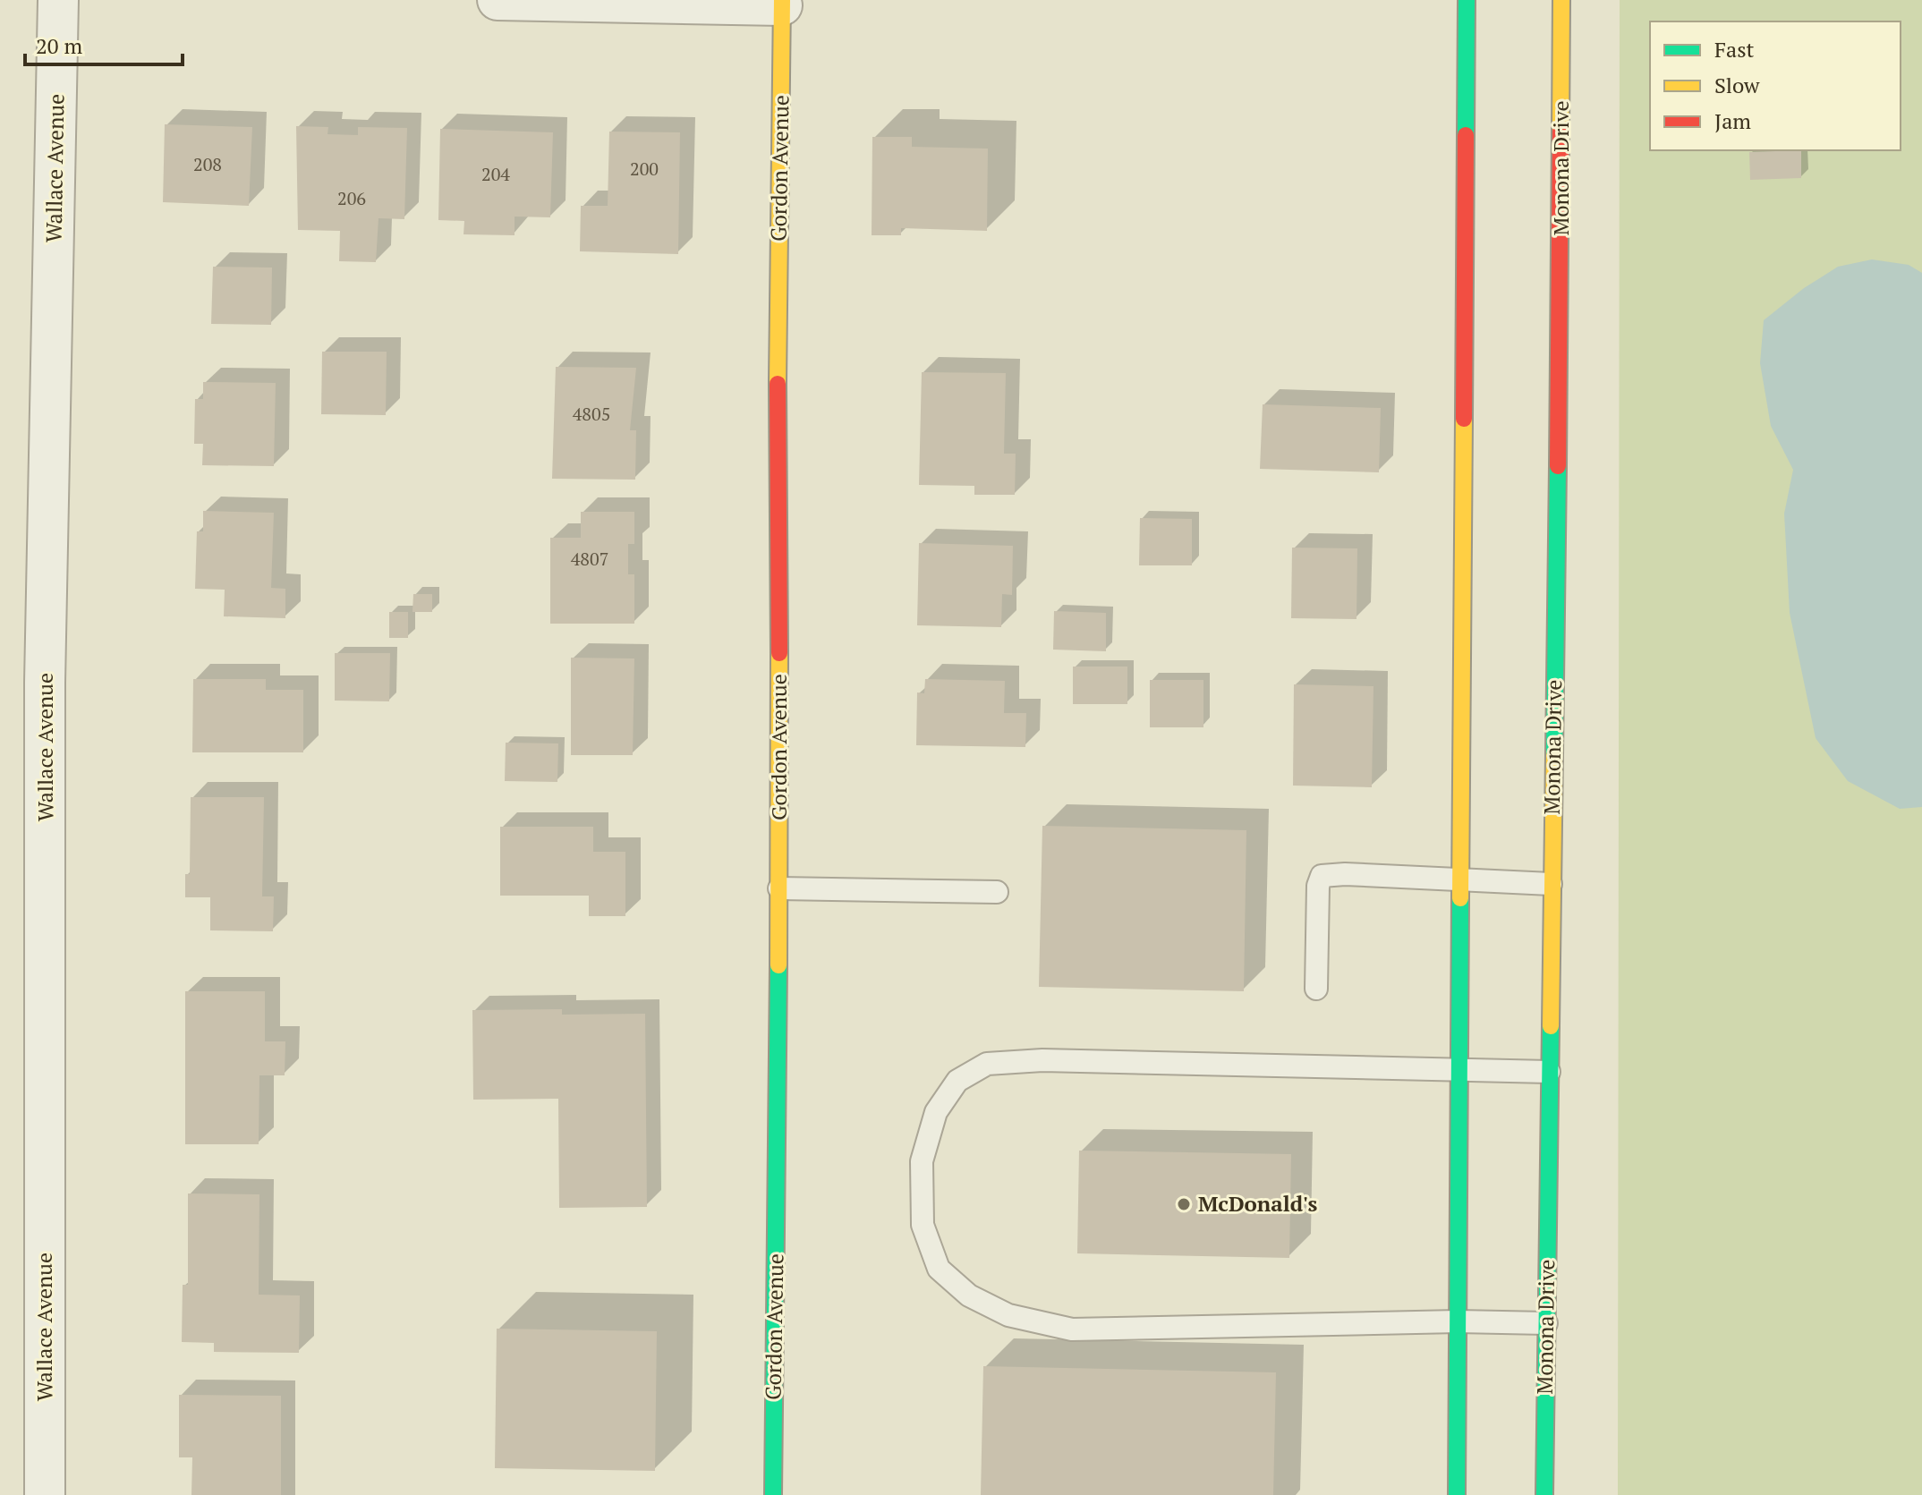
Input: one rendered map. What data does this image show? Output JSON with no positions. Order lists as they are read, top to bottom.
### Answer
{
  "streets": {
    "street": ["Wallace Avenue", "Gordon Avenue", "Monona Drive"]
  },
  "places": ["McDonald's"],
  "house_numbers": [
    "208",
    "200",
    "204",
    "206",
    "4805",
    "4807"
  ],
  "legend": ["Fast", "Slow", "Jam"],
  "scale_bar": "20 m"
}
